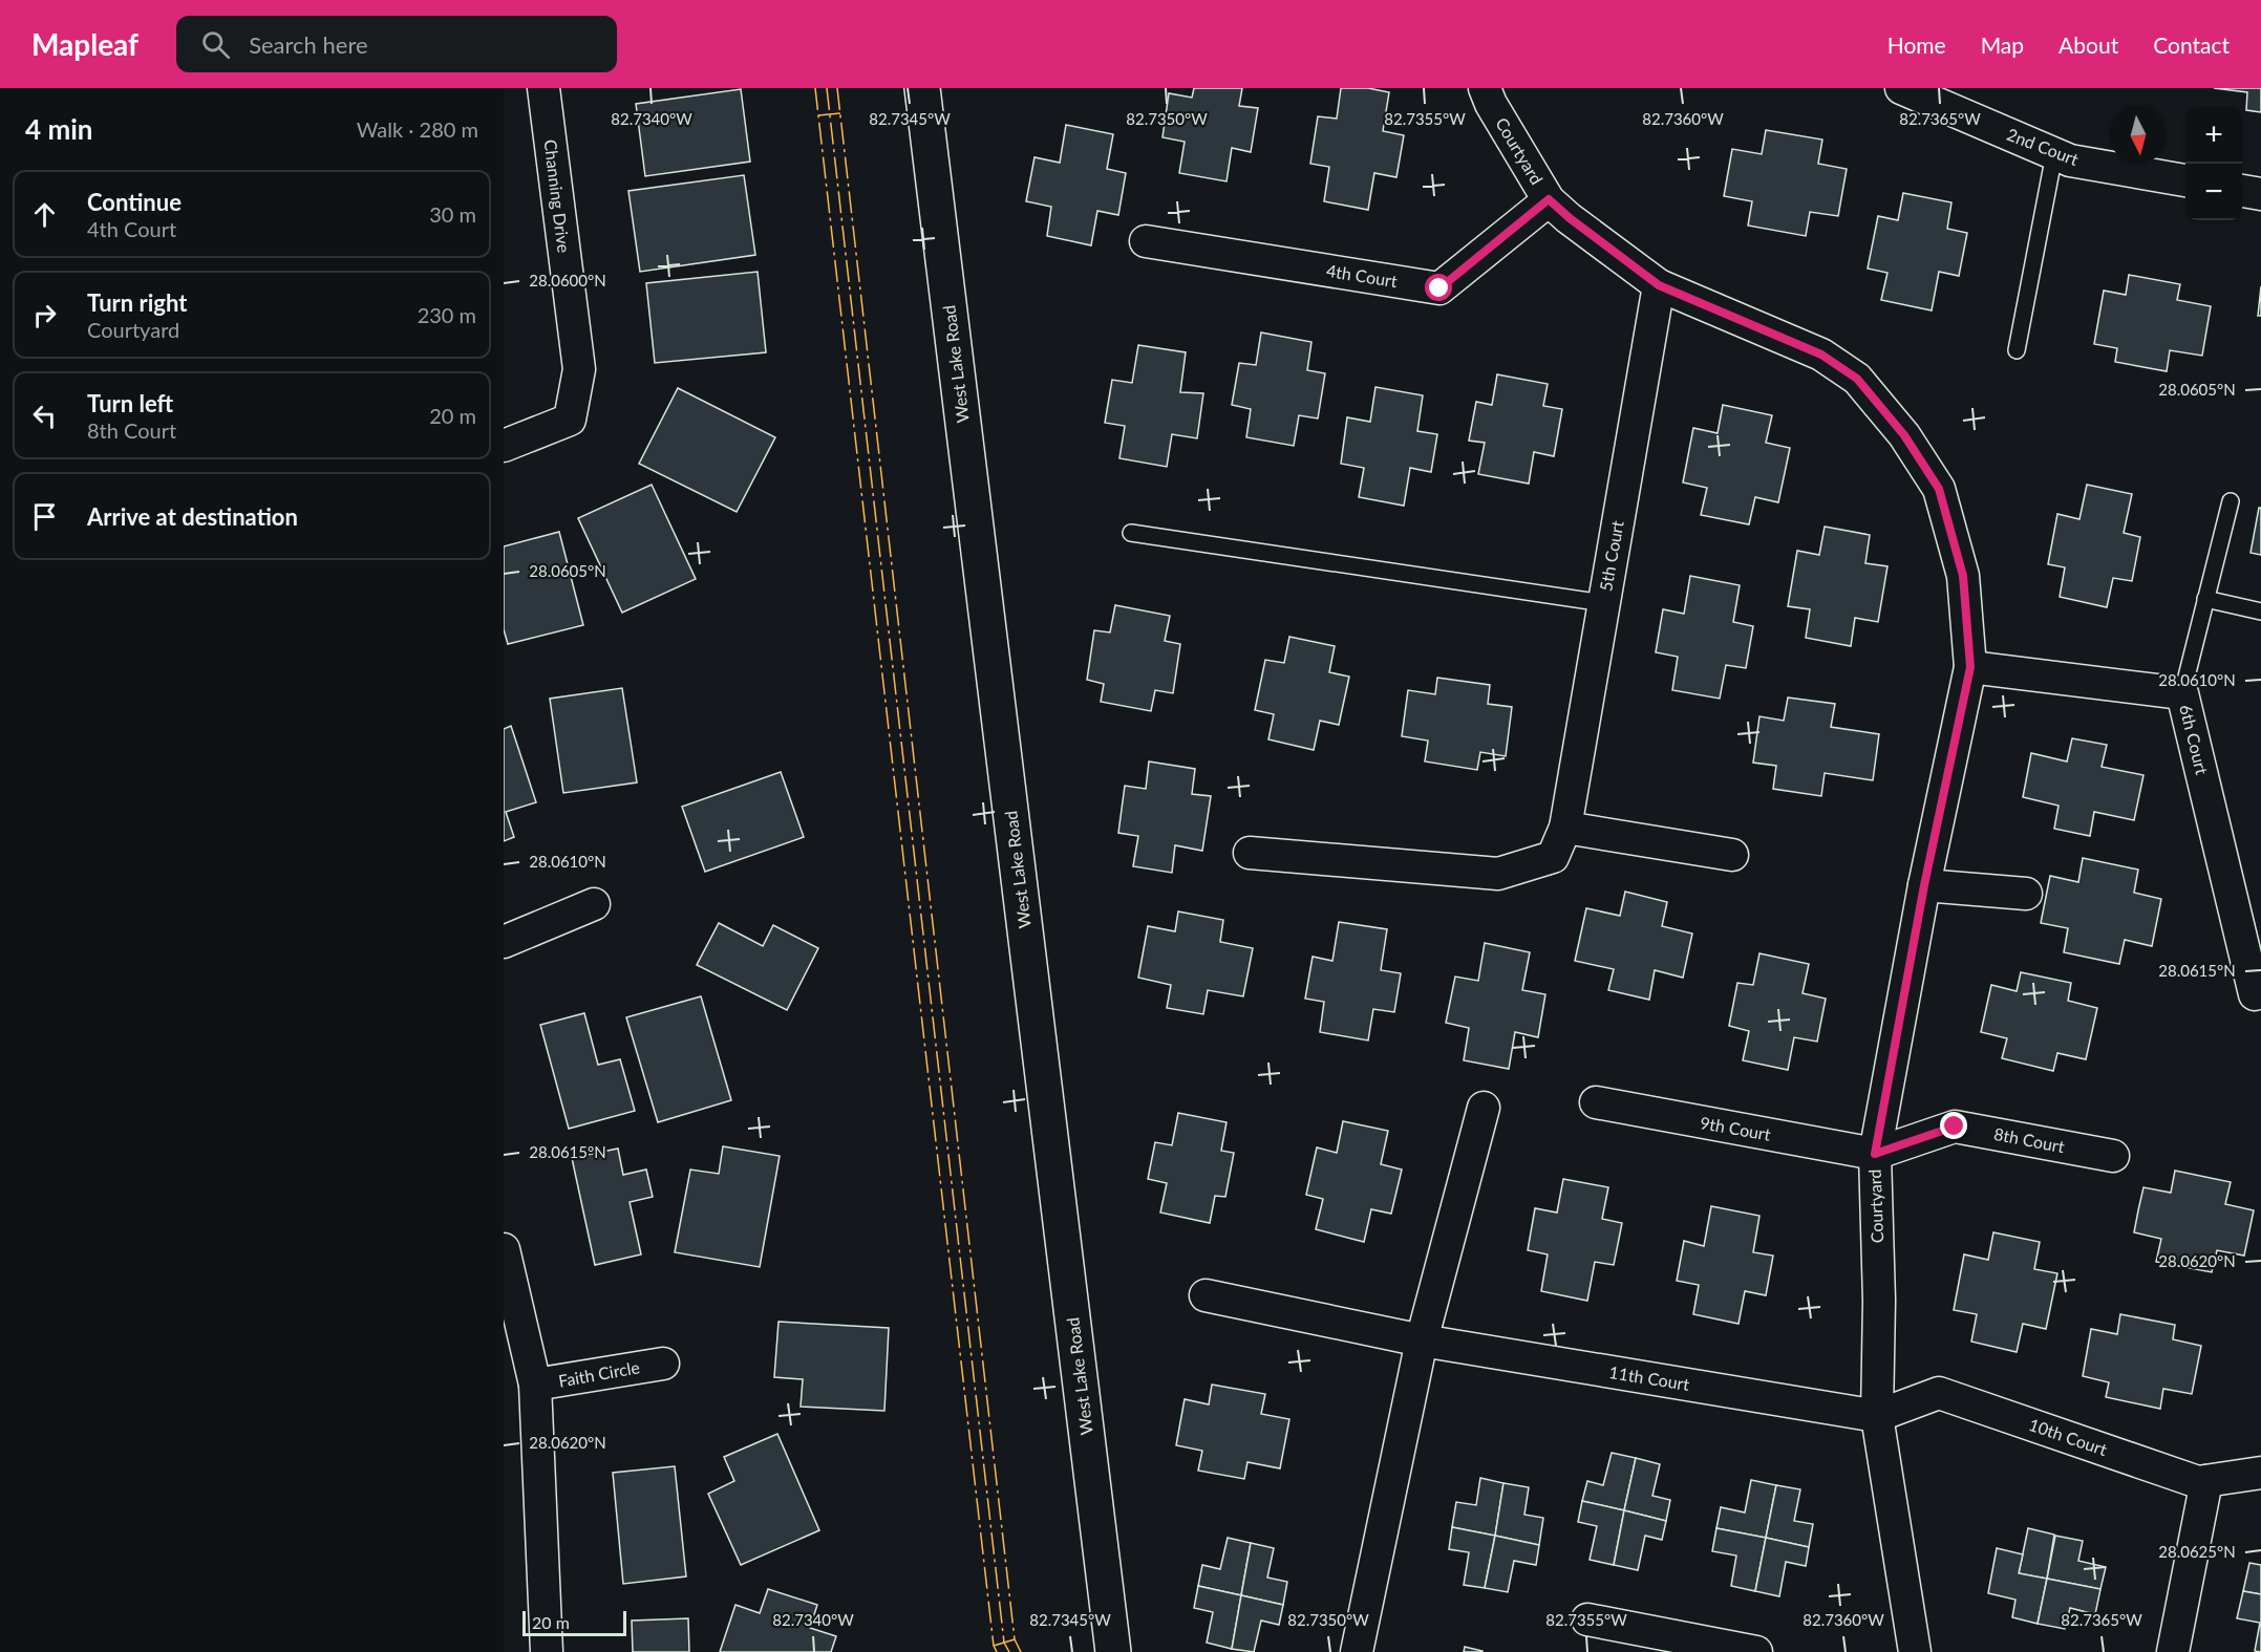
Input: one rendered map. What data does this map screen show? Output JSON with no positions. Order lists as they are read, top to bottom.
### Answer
{
  "streets": {
    "street": [
      "2nd Court",
      "Courtyard",
      "Channing Drive",
      "4th Court",
      "West Lake Road",
      "5th Court",
      "6th Court",
      "9th Court",
      "8th Court",
      "Faith Circle",
      "11th Court",
      "10th Court"
    ]
  },
  "crossings": [
    ["Courtyard", "4th Court"],
    ["Courtyard", "5th Court"],
    ["Courtyard", "6th Court"],
    ["Courtyard", "9th Court"],
    ["Courtyard", "8th Court"],
    ["Courtyard", "11th Court"],
    ["Courtyard", "10th Court"],
    ["9th Court", "8th Court"],
    ["11th Court", "10th Court"]
  ],
  "scale_bar": "20 m",
  "north": "bottom",
  "page": {
    "header": "Mapleaf",
    "search": "Search here",
    "nav": [
      "Home",
      "Map",
      "About",
      "Contact"
    ],
    "heading": ["4 min", "Walk · 280 m"],
    "map_buttons": ["+", "−"],
    "list": [
      ["Continue", "4th Court", "30 m"],
      ["Turn right", "Courtyard", "230 m"],
      ["Turn left", "8th Court", "20 m"],
      "Arrive at destination"
    ],
    "scale": "20 m"
  },
  "coordinates": [
    "82.7340°W",
    "82.7345°W",
    "82.7350°W",
    "82.7355°W",
    "82.7360°W",
    "82.7365°W",
    "28.0600°N",
    "28.0605°N",
    "28.0610°N",
    "28.0615°N",
    "28.0620°N",
    "28.0625°N"
  ]
}
